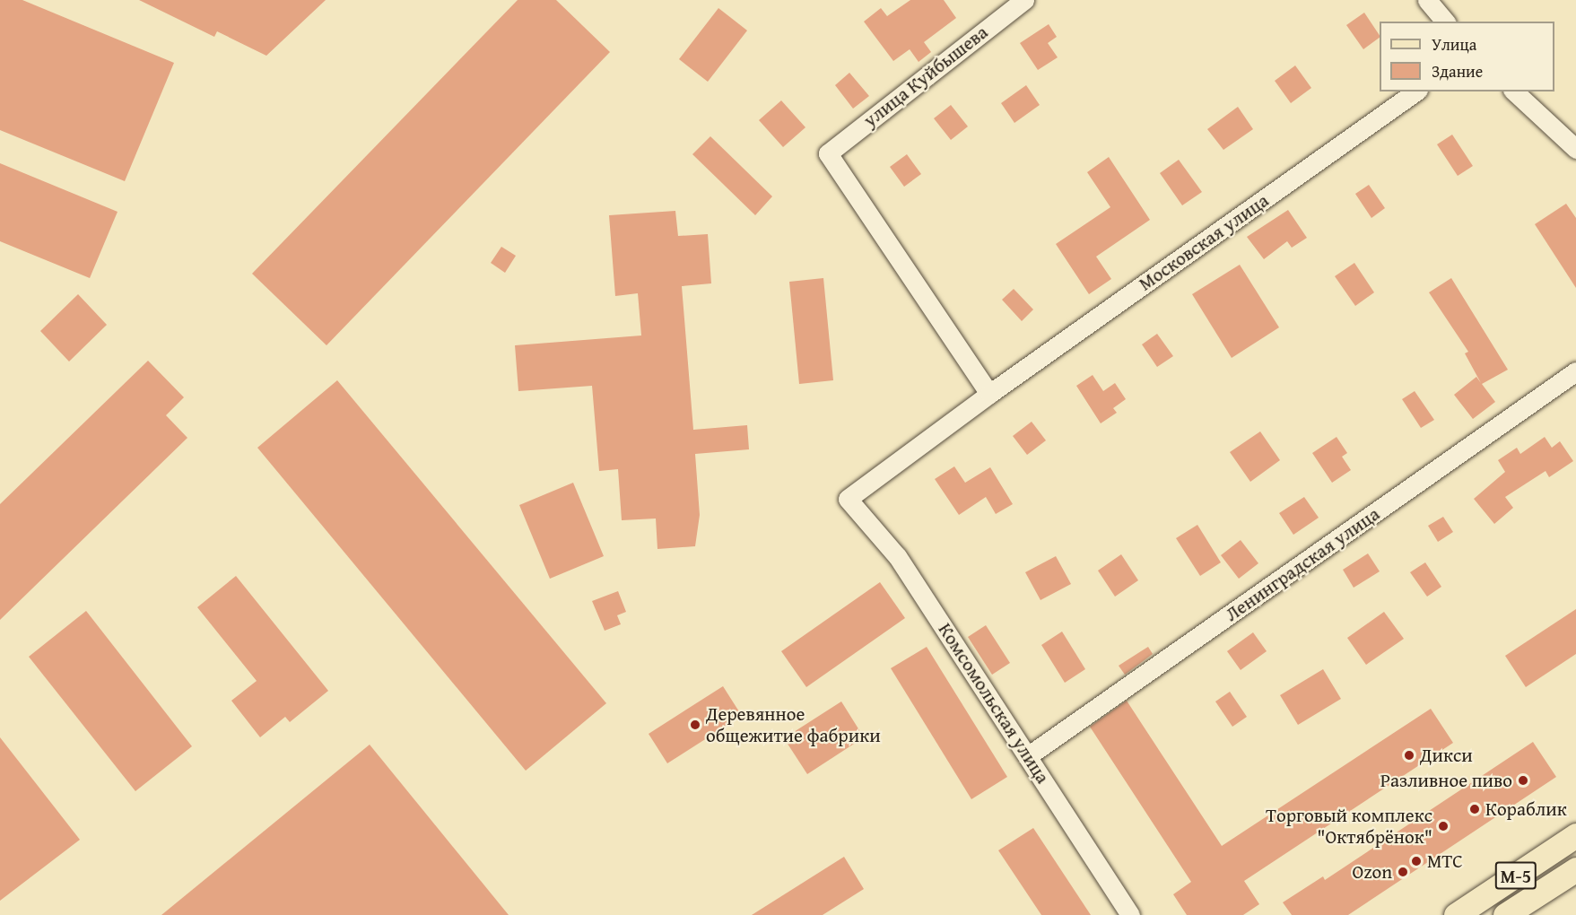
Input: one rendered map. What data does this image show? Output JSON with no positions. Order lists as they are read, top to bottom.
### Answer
{
  "streets": {
    "main road": ["М-5"],
    "street": [
      "улица Куйбышева",
      "Московская улица",
      "Ленинградская улица",
      "Комсомольская улица"
    ]
  },
  "crossings": [
    ["улица Куйбышева", "Московская улица"],
    ["Московская улица", "Комсомольская улица"],
    ["Ленинградская улица", "Комсомольская улица"]
  ],
  "places": [
    "Деревянное общежитие фабрики",
    "Дикси",
    "Разливное пиво",
    "Кораблик",
    "Торговый комплекс \"Октябрёнок\"",
    "МТС",
    "Ozon"
  ],
  "legend": ["Улица", "Здание"]
}
